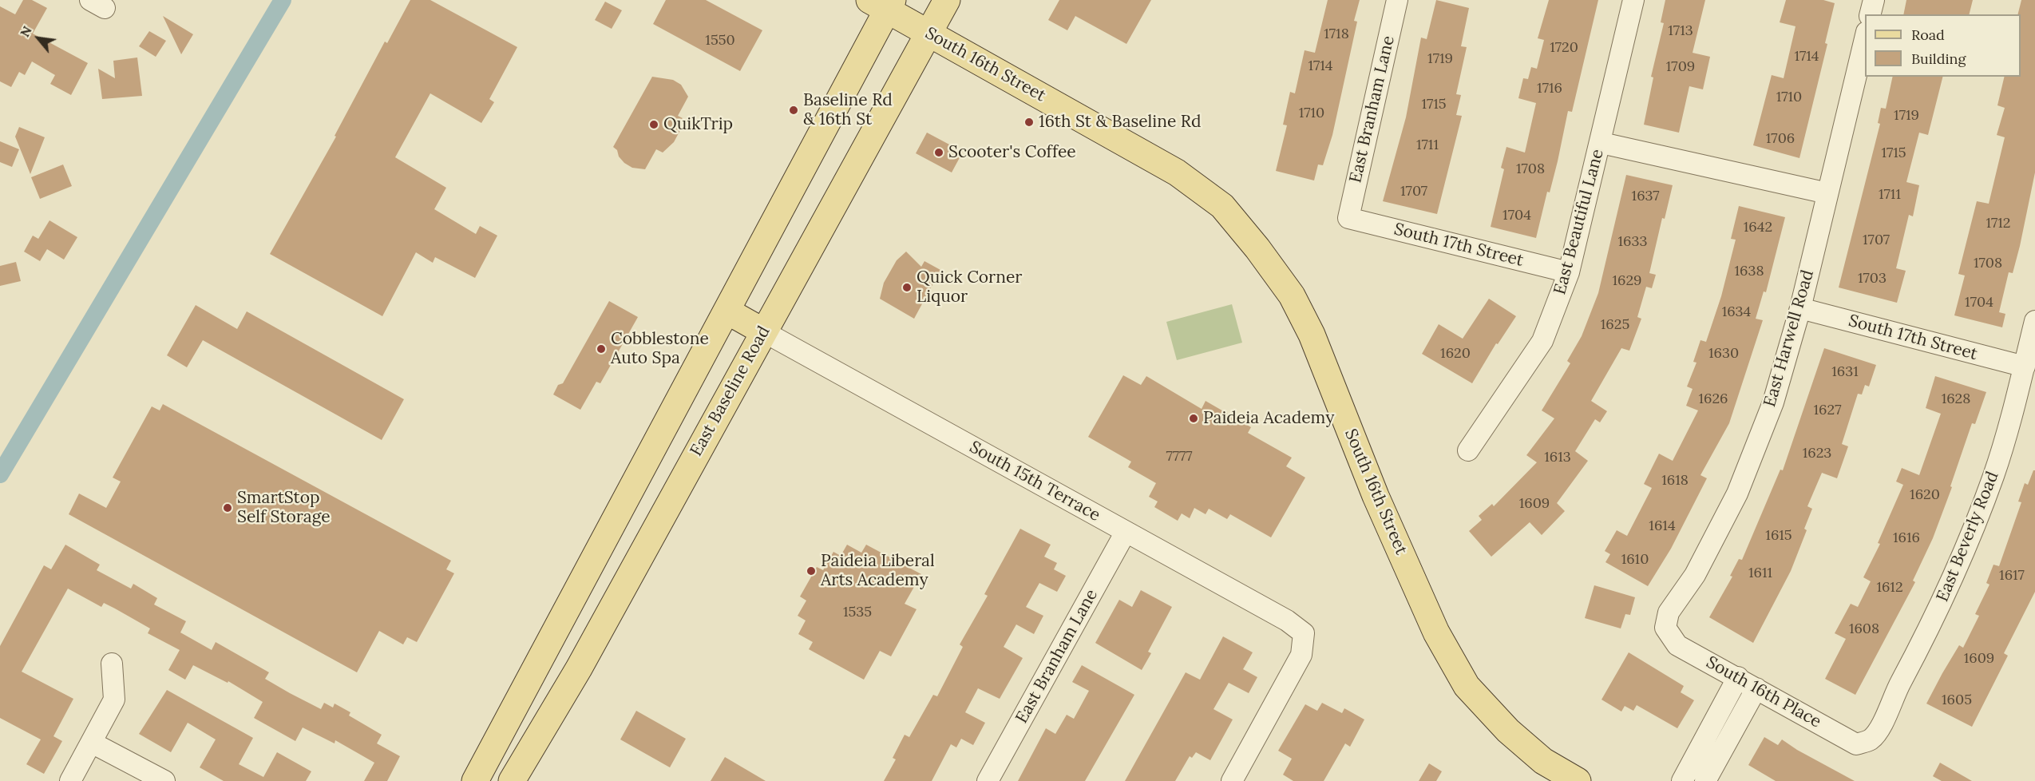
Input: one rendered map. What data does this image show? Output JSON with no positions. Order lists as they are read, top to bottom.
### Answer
{
  "streets": {
    "main road": ["South 16th Street", "East Baseline Road"],
    "street": [
      "East Branham Lane",
      "East Beautiful Lane",
      "South 17th Street",
      "East Harwell Road",
      "South 15th Terrace",
      "East Beverly Road",
      "South 16th Place"
    ]
  },
  "crossings": [
    ["South 16th Street", "East Baseline Road"],
    ["East Branham Lane", "South 17th Street"],
    ["East Branham Lane", "South 15th Terrace"],
    ["East Beautiful Lane", "South 17th Street"],
    ["South 17th Street", "East Harwell Road"],
    ["South 17th Street", "East Beverly Road"],
    ["East Harwell Road", "South 16th Place"],
    ["East Baseline Road", "South 15th Terrace"],
    ["East Beverly Road", "South 16th Place"]
  ],
  "places": [
    "Baseline Rd & 16th St",
    "16th St & Baseline Rd",
    "QuikTrip",
    "Scooter's Coffee",
    "Quick Corner Liquor",
    "Cobblestone Auto Spa",
    "Paideia Academy",
    "SmartStop Self Storage",
    "Paideia Liberal Arts Academy"
  ],
  "house_numbers": [
    "1713",
    "1718",
    "1550",
    "1720",
    "1714",
    "1719",
    "1714",
    "1709",
    "1716",
    "1710",
    "1715",
    "1710",
    "1719",
    "1706",
    "1711",
    "1715",
    "1708",
    "1707",
    "1711",
    "1637",
    "1704",
    "1712",
    "1642",
    "1707",
    "1633",
    "1708",
    "1638",
    "1703",
    "1629",
    "1704",
    "1634",
    "1625",
    "1620",
    "1630",
    "1631",
    "1626",
    "1628",
    "1627",
    "1623",
    "7777",
    "1613",
    "1618",
    "1620",
    "1609",
    "1614",
    "1615",
    "1616",
    "1610",
    "1611",
    "1617",
    "1612",
    "1535",
    "1608",
    "1609",
    "1605"
  ],
  "legend": ["Road", "Building"],
  "north": "top left"
}
